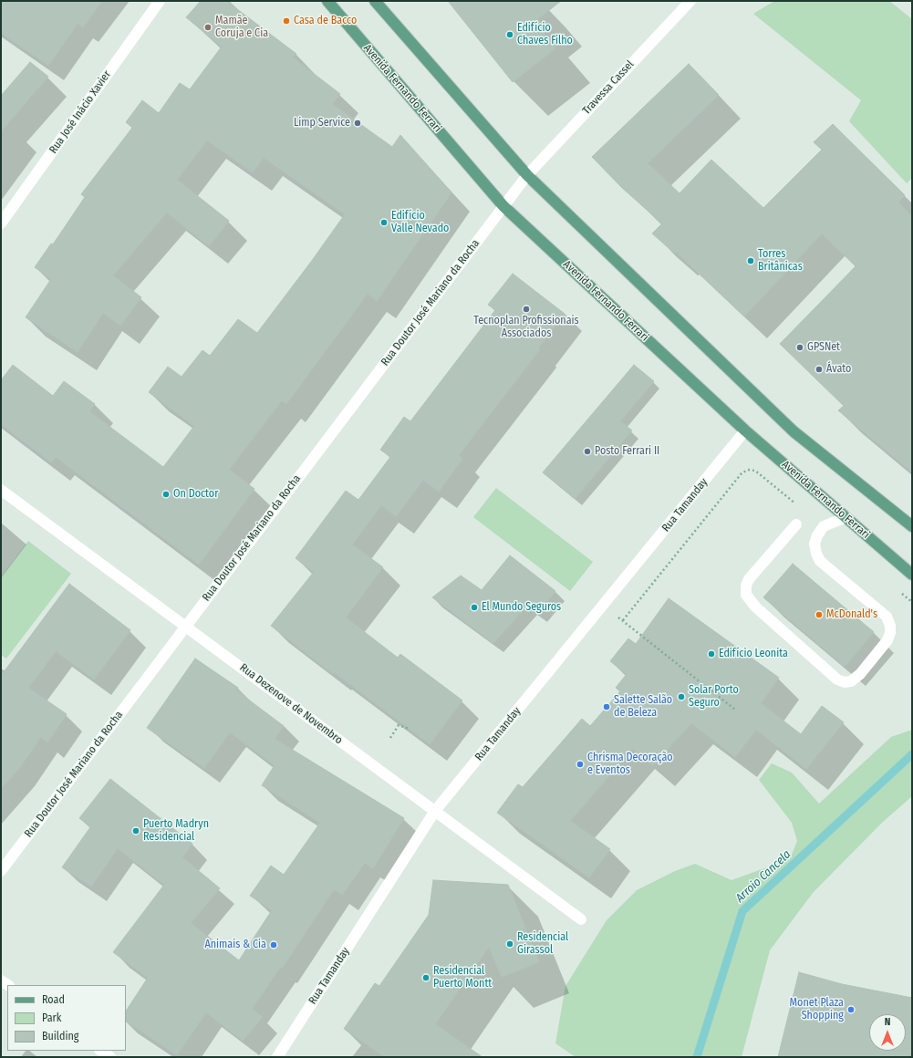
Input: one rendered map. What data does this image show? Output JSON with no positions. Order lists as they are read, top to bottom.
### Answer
{
  "streets": {
    "main road": ["Avenida Fernando Ferrari"],
    "street": [
      "Travessa Cassel",
      "Rua José Inácio Xavier",
      "Rua Doutor José Mariano da Rocha",
      "Rua Tamanday",
      "Rua Dezenove de Novembro"
    ]
  },
  "crossings": [
    ["Travessa Cassel", "Avenida Fernando Ferrari"],
    ["Travessa Cassel", "Rua Doutor José Mariano da Rocha"],
    ["Avenida Fernando Ferrari", "Rua Doutor José Mariano da Rocha"],
    ["Avenida Fernando Ferrari", "Rua Tamanday"],
    ["Rua Doutor José Mariano da Rocha", "Rua Dezenove de Novembro"],
    ["Rua Tamanday", "Rua Dezenove de Novembro"]
  ],
  "water": ["Arroio Cancela"],
  "places": [
    "Casa de Bacco",
    "Mamãe Coruja e Cia",
    "Edifício Chaves Filho",
    "Limp Service",
    "Edifício Valle Nevado",
    "Torres Britânicas",
    "Tecnoplan Profissionais Associados",
    "GPSNet",
    "Ávato",
    "Posto Ferrari II",
    "On Doctor",
    "El Mundo Seguros",
    "McDonald's",
    "Edifício Leonita",
    "Solar Porto Seguro",
    "Salette Salão de Beleza",
    "Chrisma Decoração e Eventos",
    "Puerto Madryn Residencial",
    "Residencial Girassol",
    "Animais & Cia",
    "Residencial Puerto Montt",
    "Monet Plaza Shopping"
  ],
  "legend": ["Road", "Park", "Building"],
  "north": "top"
}
